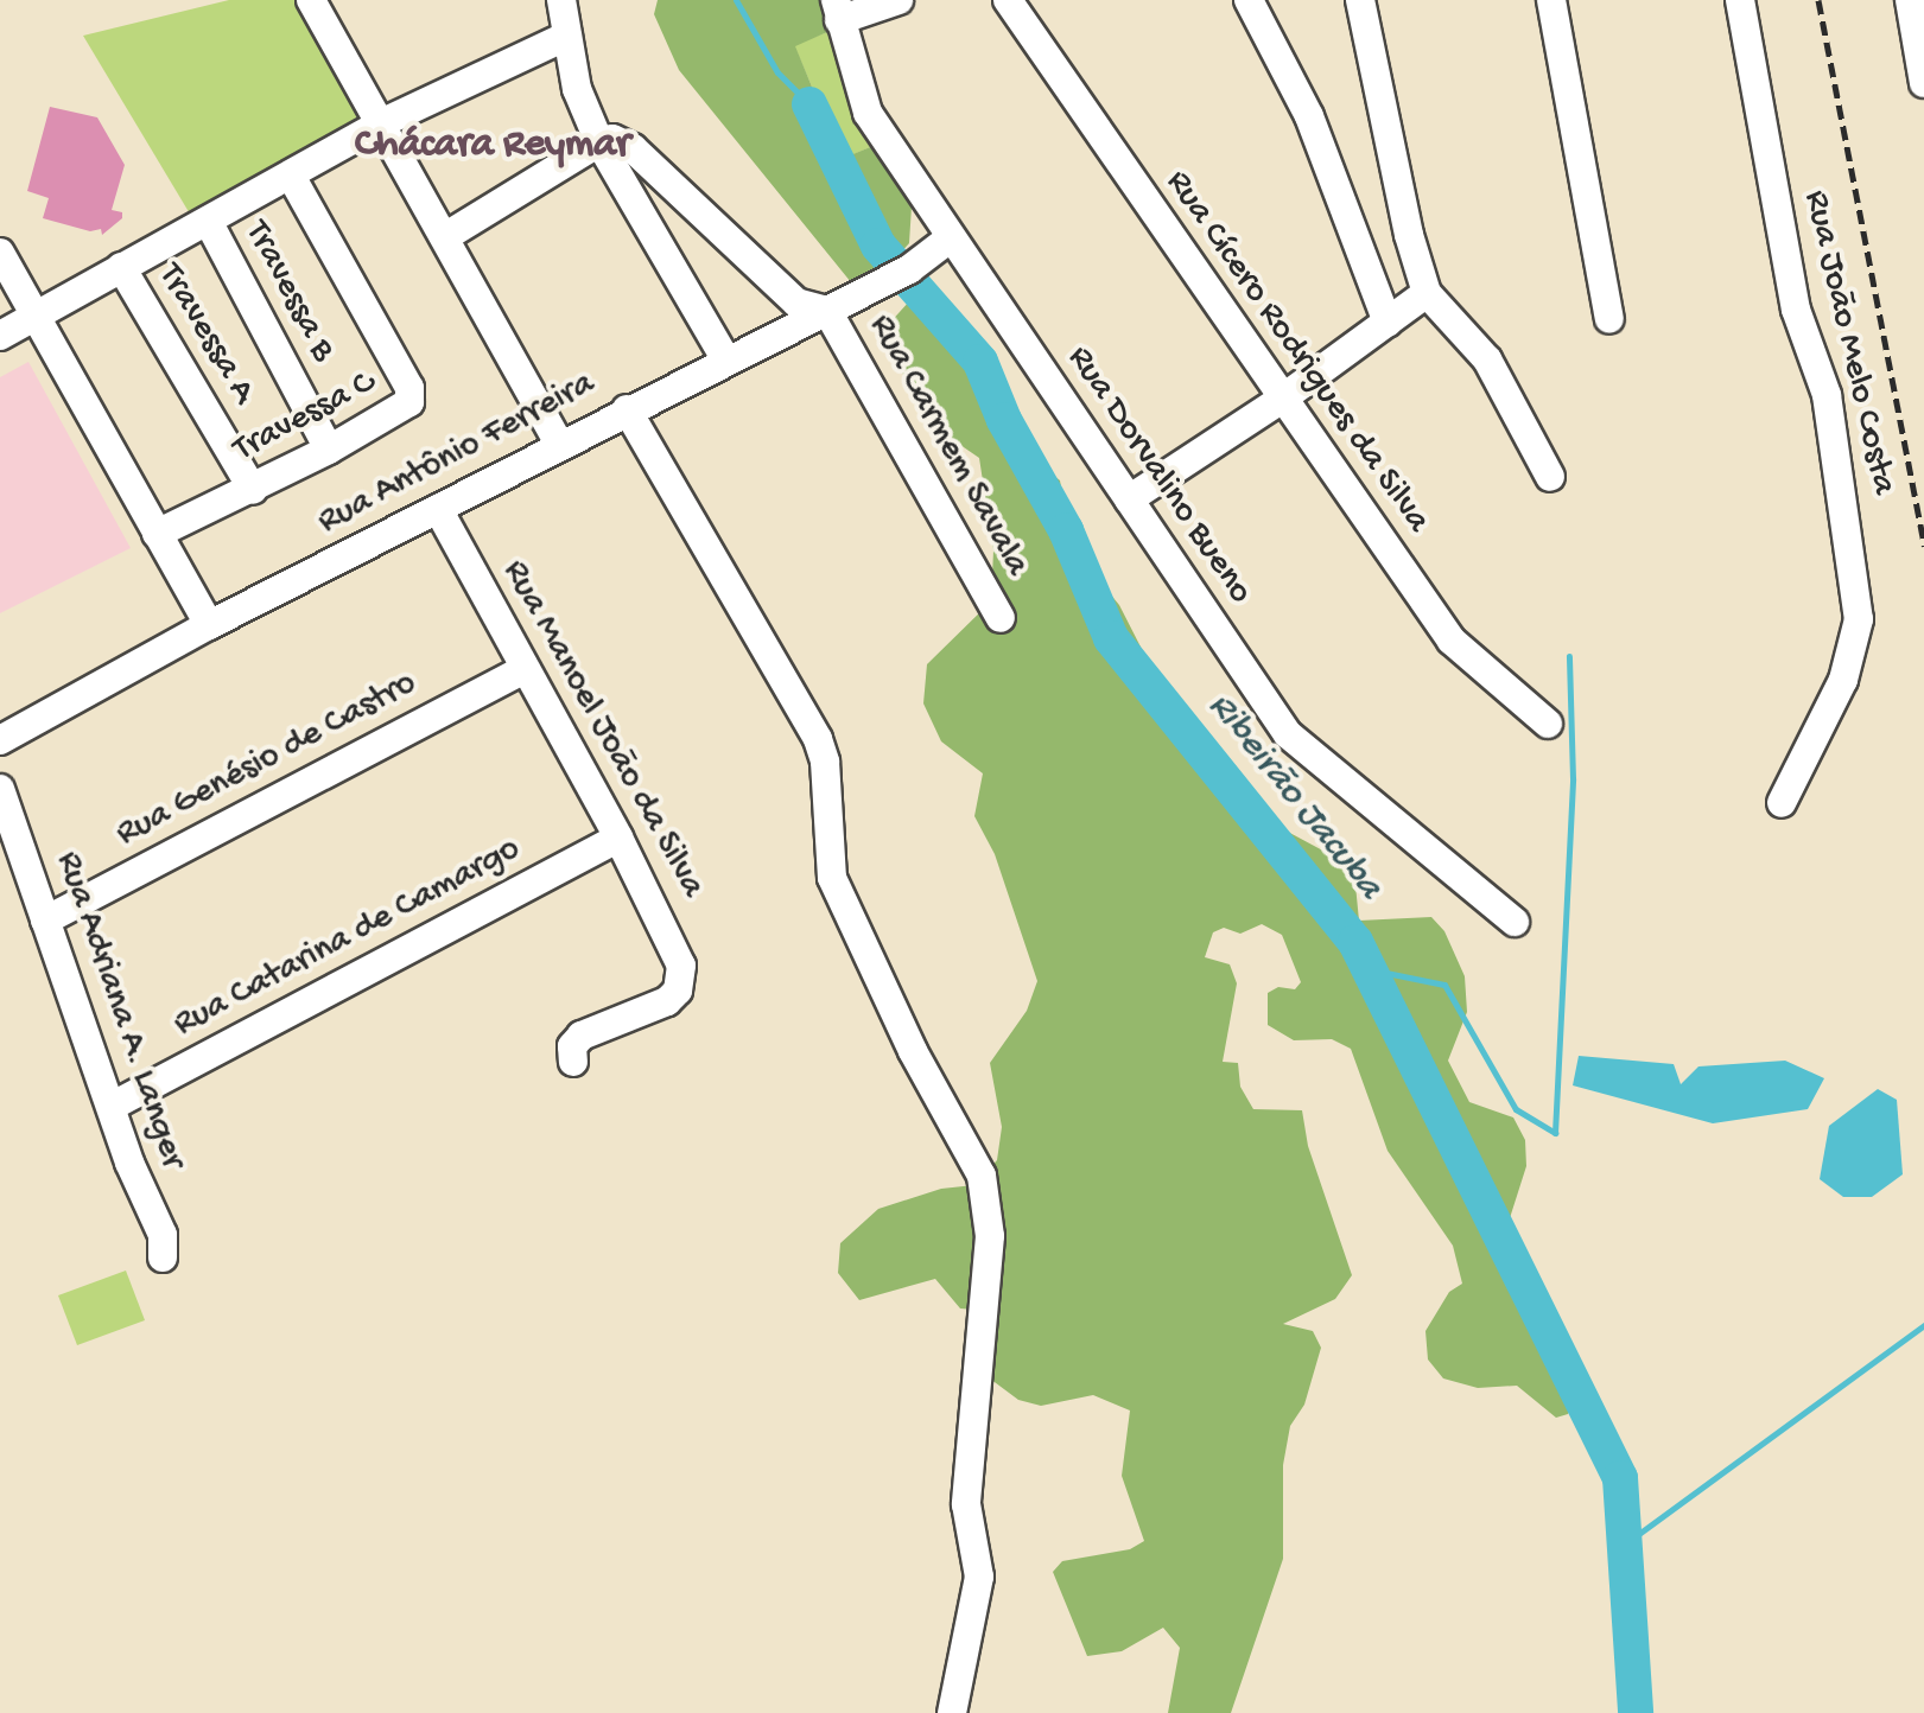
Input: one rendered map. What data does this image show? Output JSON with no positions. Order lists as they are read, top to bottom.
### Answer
{
  "streets": {
    "street": [
      "Travessa B",
      "Travessa A",
      "Rua João Melo Costa",
      "Rua Cícero Rodrigues da Silva",
      "Travessa C",
      "Rua Carmem Savala",
      "Rua Antônio Ferreira",
      "Rua Dorvalino Bueno",
      "Rua Manoel João da Silva",
      "Rua Genésio de Castro",
      "Rua Catarina de Camargo",
      "Rua Adriana A. Langer"
    ]
  },
  "crossings": [
    ["Travessa B", "Travessa C"],
    ["Travessa A", "Travessa C"],
    ["Rua Carmem Savala", "Rua Antônio Ferreira"],
    ["Rua Antônio Ferreira", "Rua Dorvalino Bueno"],
    ["Rua Antônio Ferreira", "Rua Manoel João da Silva"],
    ["Rua Manoel João da Silva", "Rua Genésio de Castro"],
    ["Rua Manoel João da Silva", "Rua Catarina de Camargo"],
    ["Rua Genésio de Castro", "Rua Adriana A. Langer"],
    ["Rua Catarina de Camargo", "Rua Adriana A. Langer"]
  ],
  "districts": ["Chácara Reymar"],
  "water": ["Ribeirão Jacuba"]
}
